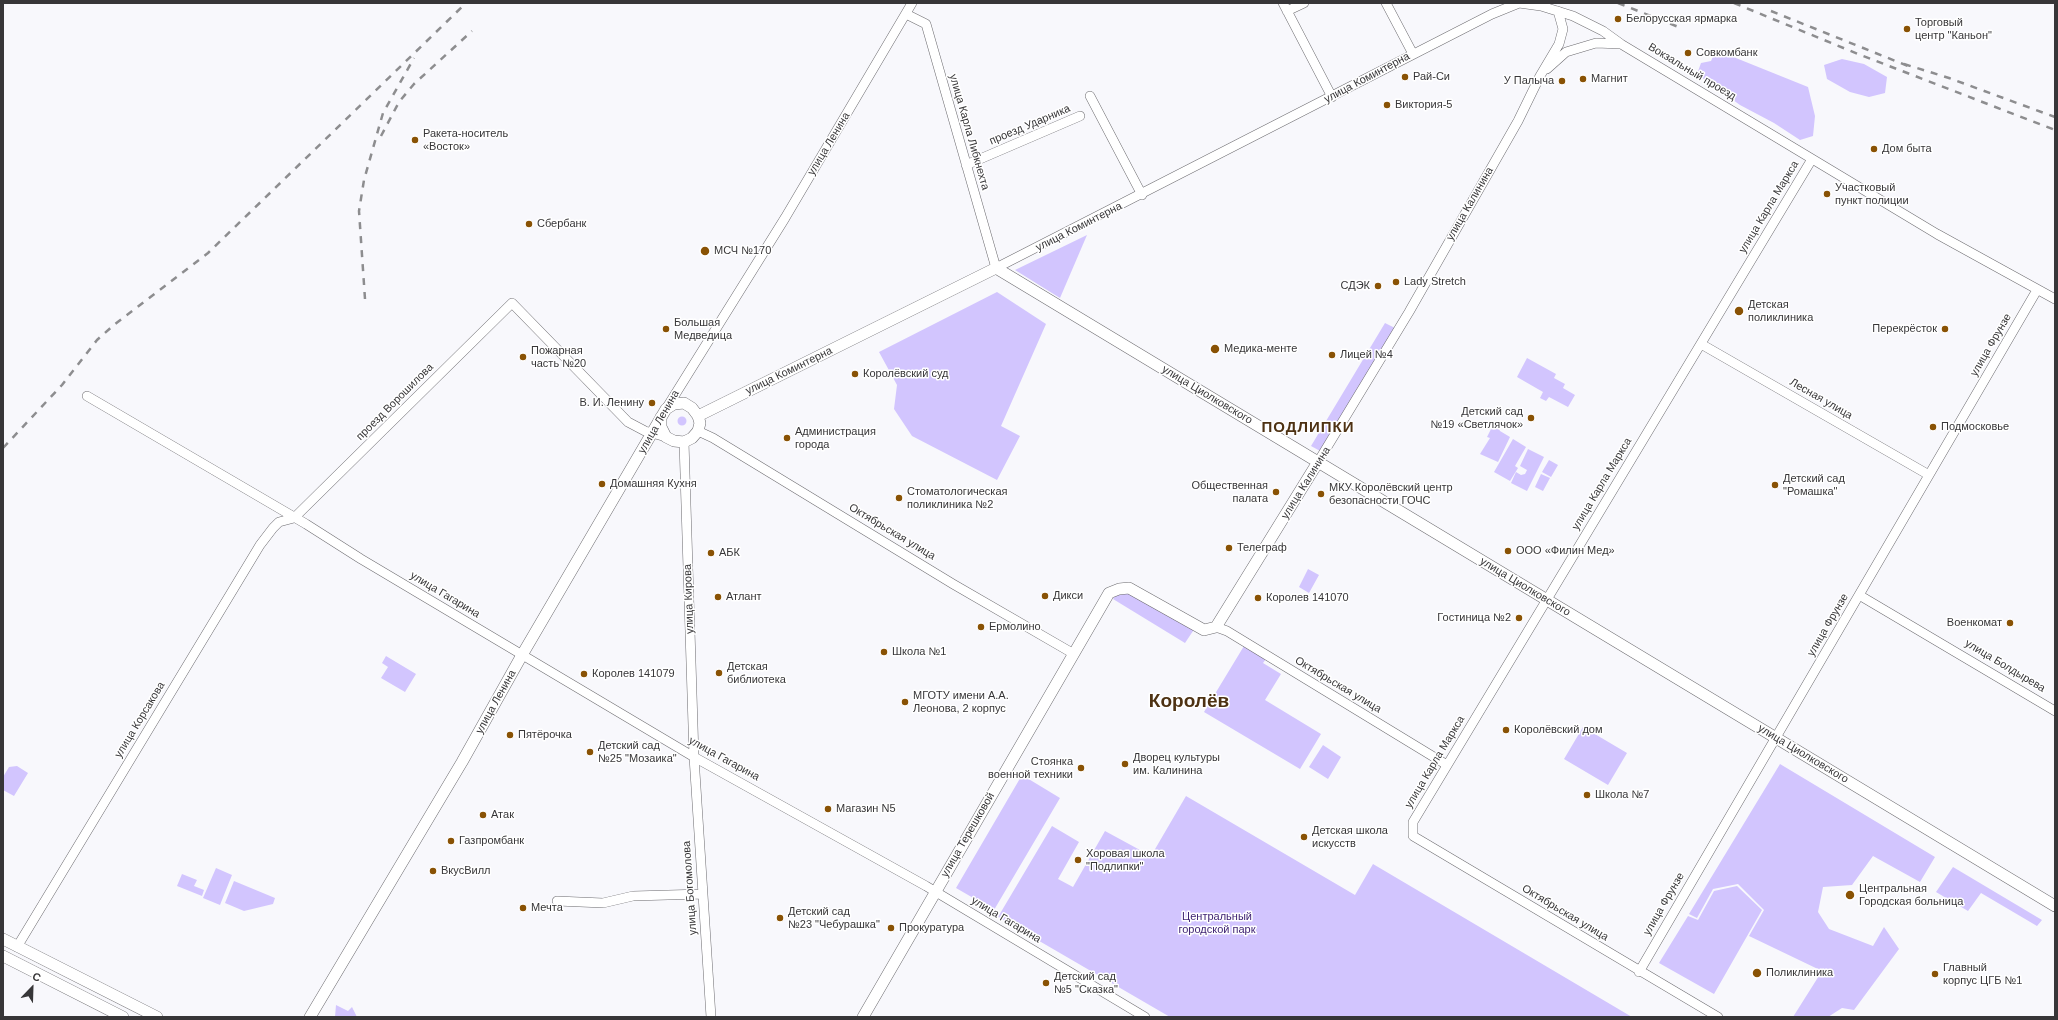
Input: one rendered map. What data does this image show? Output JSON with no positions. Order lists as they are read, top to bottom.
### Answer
{
  "streets": {
    "main road": [
      "улица Коминтерна",
      "улица Ленина",
      "улица Калинина",
      "улица Циолковского",
      "улица Терешковой"
    ],
    "street": [
      "Вокзальный проезд",
      "проезд Ударника",
      "улица Карла Либкнехта",
      "улица Карла Маркса",
      "улица Фрунзе",
      "Лесная улица",
      "проезд Ворошилова",
      "Октябрьская улица",
      "улица Гагарина",
      "улица Кирова",
      "улица Болдырева",
      "улица Корсакова",
      "улица Богомолова"
    ]
  },
  "crossings": [
    ["Вокзальный проезд", "улица Коминтерна"],
    ["Вокзальный проезд", "улица Калинина"],
    ["Вокзальный проезд", "улица Карла Маркса"],
    ["Вокзальный проезд", "улица Фрунзе"],
    ["улица Коминтерна", "улица Карла Либкнехта"],
    ["улица Коминтерна", "улица Ленина"],
    ["улица Коминтерна", "улица Калинина"],
    ["улица Коминтерна", "улица Циолковского"],
    ["улица Коминтерна", "Октябрьская улица"],
    ["улица Коминтерна", "улица Кирова"],
    ["проезд Ударника", "улица Карла Либкнехта"],
    ["улица Карла Либкнехта", "улица Ленина"],
    ["улица Карла Либкнехта", "улица Циолковского"],
    ["улица Ленина", "проезд Ворошилова"],
    ["улица Ленина", "Октябрьская улица"],
    ["улица Ленина", "улица Гагарина"],
    ["улица Ленина", "улица Кирова"],
    ["улица Калинина", "улица Циолковского"],
    ["улица Калинина", "Октябрьская улица"],
    ["улица Калинина", "улица Терешковой"],
    ["улица Карла Маркса", "улица Циолковского"],
    ["улица Карла Маркса", "Лесная улица"],
    ["улица Карла Маркса", "Октябрьская улица"],
    ["улица Фрунзе", "улица Циолковского"],
    ["улица Фрунзе", "Лесная улица"],
    ["улица Фрунзе", "Октябрьская улица"],
    ["улица Фрунзе", "улица Болдырева"],
    ["проезд Ворошилова", "улица Гагарина"],
    ["проезд Ворошилова", "улица Корсакова"],
    ["Октябрьская улица", "улица Кирова"],
    ["Октябрьская улица", "улица Терешковой"],
    ["улица Гагарина", "улица Кирова"],
    ["улица Гагарина", "улица Корсакова"],
    ["улица Гагарина", "улица Терешковой"],
    ["улица Гагарина", "улица Богомолова"],
    ["улица Кирова", "улица Богомолова"]
  ],
  "districts": ["ПОДЛИПКИ", "Королёв"],
  "parks": ["Центральный городской парк"],
  "places": [
    "Белорусская ярмарка",
    "Торговый центр \"Каньон\"",
    "Совкомбанк",
    "Рай-Си",
    "Магнит",
    "У Палыча",
    "Виктория-5",
    "Ракета-носитель «Восток»",
    "Дом быта",
    "Участковый пункт полиции",
    "Сбербанк",
    "МСЧ №170",
    "Lady Stretch",
    "СДЭК",
    "Детская поликлиника",
    "Большая Медведица",
    "Перекрёсток",
    "Медика-менте",
    "Лицей №4",
    "Пожарная часть №20",
    "Королёвский суд",
    "В. И. Ленину",
    "Детский сад №19 «Светлячок»",
    "Подмосковье",
    "Администрация города",
    "Домашняя Кухня",
    "Детский сад \"Ромашка\"",
    "Общественная палата",
    "МКУ Королёвский центр безопасности ГОЧС",
    "Стоматологическая поликлиника №2",
    "Телеграф",
    "ООО «Филин Мед»",
    "АБК",
    "Дикси",
    "Атлант",
    "Королев 141070",
    "Гостиница №2",
    "Военкомат",
    "Ермолино",
    "Школа №1",
    "Детская библиотека",
    "Королев 141079",
    "МГОТУ имени А.А. Леонова, 2 корпус",
    "Королёвский дом",
    "Пятёрочка",
    "Детский сад №25 \"Мозаика\"",
    "Дворец культуры им. Калинина",
    "Стоянка военной техники",
    "Школа №7",
    "Магазин N5",
    "Атак",
    "Детская школа искусств",
    "Газпромбанк",
    "Хоровая школа \"Подлипки\"",
    "ВкусВилл",
    "Центральная Городская больница",
    "Мечта",
    "Детский сад №23 \"Чебурашка\"",
    "Прокуратура",
    "Поликлиника",
    "Главный корпус ЦГБ №1",
    "Детский сад №5 \"Сказка\""
  ],
  "north": "top right"
}
